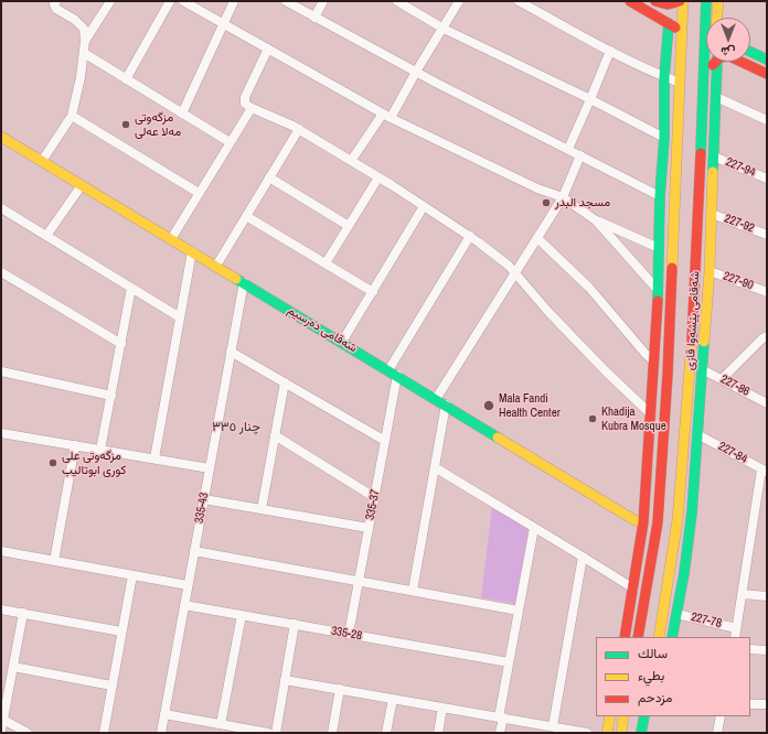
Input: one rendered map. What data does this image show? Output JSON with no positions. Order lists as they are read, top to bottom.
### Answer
{
  "streets": {
    "main road": ["شەقامی پێشەوا قازی", "شەقامی دەرسیم"],
    "street": [
      "227-94",
      "227-92",
      "227-90",
      "227-86",
      "227-84",
      "335-37",
      "335-43",
      "227-78",
      "335-28"
    ]
  },
  "crossings": [
    ["شەقامی پێشەوا قازی", "شەقامی دەرسیم"],
    ["شەقامی دەرسیم", "335-37"],
    ["شەقامی دەرسیم", "335-43"],
    ["335-37", "335-28"],
    ["335-43", "335-28"]
  ],
  "districts": ["چنار ٣٣٥"],
  "places": [
    "مزگەوتی مەلا عەلی",
    "مسجد البدر",
    "Mala Fandi Health Center",
    "Khadija Kubra Mosque",
    "مزگەوتی علی کوری ابوتالیب"
  ],
  "legend": ["سالك", "بطيء", "مزدحم"],
  "north": "bottom"
}
